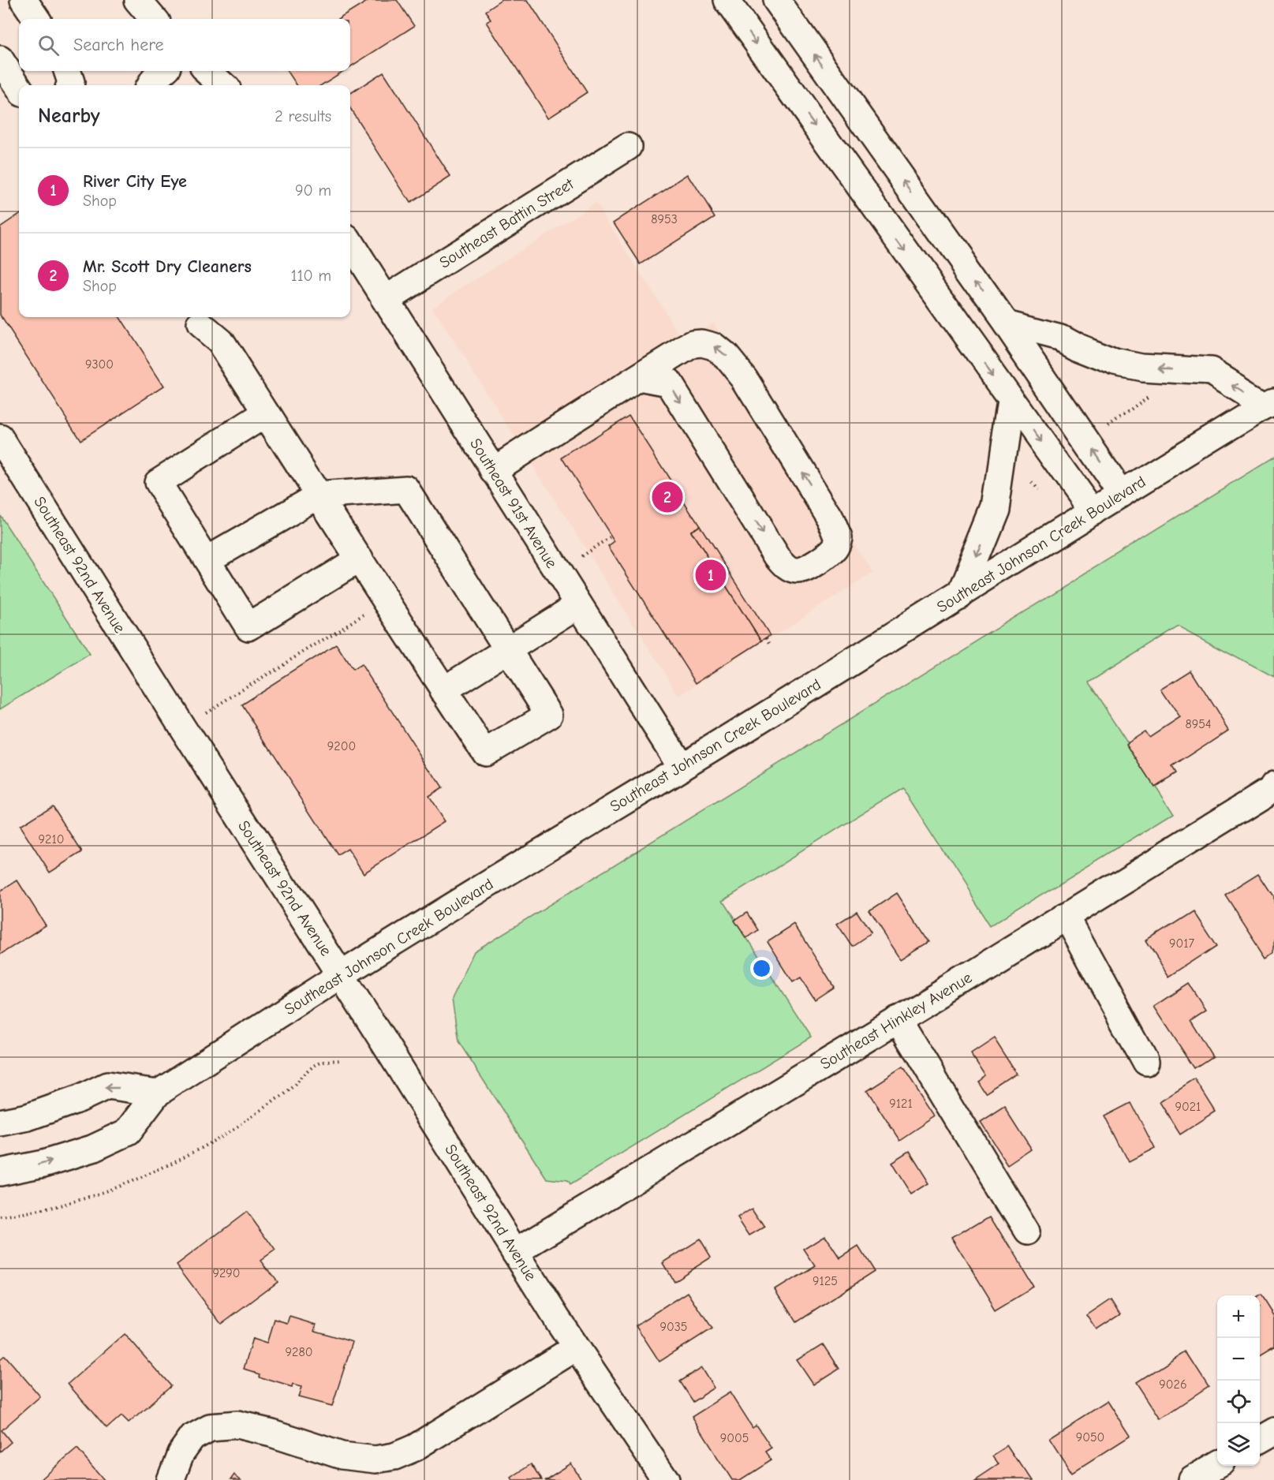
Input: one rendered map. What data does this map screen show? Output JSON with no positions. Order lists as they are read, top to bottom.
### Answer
{
  "streets": {
    "main road": [
      "Southeast Battin Street",
      "Southeast 91st Avenue",
      "Southeast Johnson Creek Boulevard",
      "Southeast 92nd Avenue",
      "Southeast Hinkley Avenue"
    ]
  },
  "crossings": [
    ["Southeast Battin Street", "Southeast 91st Avenue"],
    ["Southeast 91st Avenue", "Southeast Johnson Creek Boulevard"],
    ["Southeast Johnson Creek Boulevard", "Southeast 92nd Avenue"],
    ["Southeast 92nd Avenue", "Southeast Hinkley Avenue"]
  ],
  "house_numbers": [
    "8953",
    "9300",
    "8954",
    "9200",
    "9210",
    "9017",
    "9121",
    "9021",
    "9290",
    "9125",
    "9035",
    "9280",
    "9026",
    "9050",
    "9005"
  ],
  "page": {
    "search": "Search here",
    "heading": ["Nearby", "2 results"],
    "list": [
      {
        "mark": "1",
        "name": "River City Eye",
        "note": "Shop",
        "value": "90 m"
      },
      {
        "mark": "2",
        "name": "Mr. Scott Dry Cleaners",
        "note": "Shop",
        "value": "110 m"
      }
    ],
    "pins": ["2", "1"],
    "map_buttons": ["+", "−"]
  }
}
